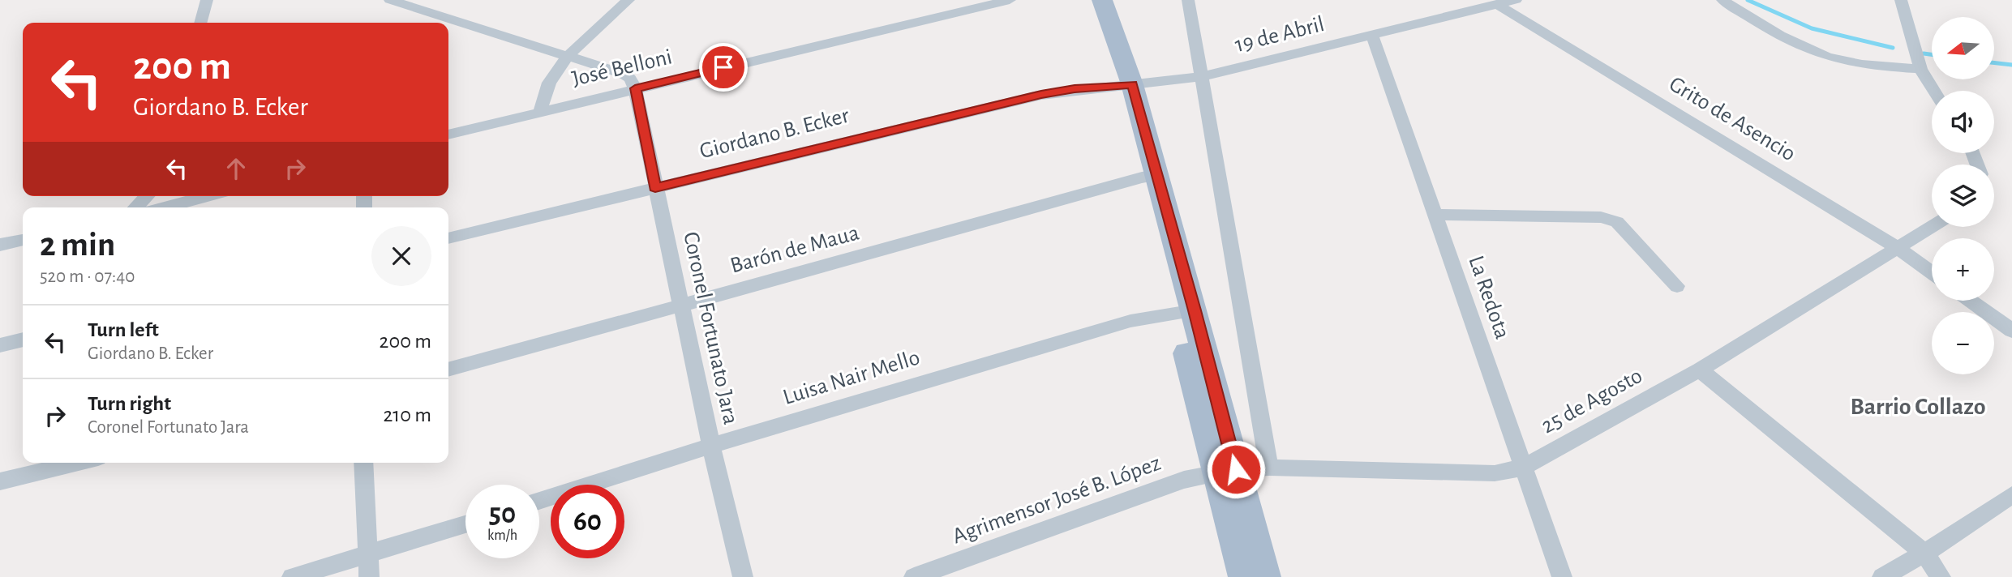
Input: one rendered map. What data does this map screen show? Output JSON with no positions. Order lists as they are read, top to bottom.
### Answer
{
  "streets": {
    "street": [
      "19 de Abril",
      "José Belloni",
      "Grito de Asencio",
      "Giordano B. Ecker",
      "Barón de Maua",
      "La Redota",
      "Coronel Fortunato Jara",
      "Luisa Nair Mello",
      "25 de Agosto",
      "Agrimensor José B. López"
    ]
  },
  "crossings": [
    ["19 de Abril", "Grito de Asencio"],
    ["19 de Abril", "Giordano B. Ecker"],
    ["19 de Abril", "La Redota"],
    ["José Belloni", "Coronel Fortunato Jara"],
    ["Grito de Asencio", "25 de Agosto"],
    ["Giordano B. Ecker", "Coronel Fortunato Jara"],
    ["Barón de Maua", "Coronel Fortunato Jara"],
    ["La Redota", "25 de Agosto"],
    ["Coronel Fortunato Jara", "Luisa Nair Mello"],
    ["25 de Agosto", "Agrimensor José B. López"]
  ],
  "districts": ["Barrio Collazo"],
  "north": "left",
  "page": {
    "map_buttons": ["+", "−"],
    "turn": ["200 m", "Giordano B. Ecker"],
    "heading": ["2 min", "520 m · 07:40"],
    "list": [
      {
        "name": "Turn left",
        "note": "Giordano B. Ecker",
        "value": "200 m"
      },
      {
        "name": "Turn right",
        "note": "Coronel Fortunato Jara",
        "value": "210 m"
      }
    ],
    "speed": "50 km/h",
    "limit": "60"
  }
}
